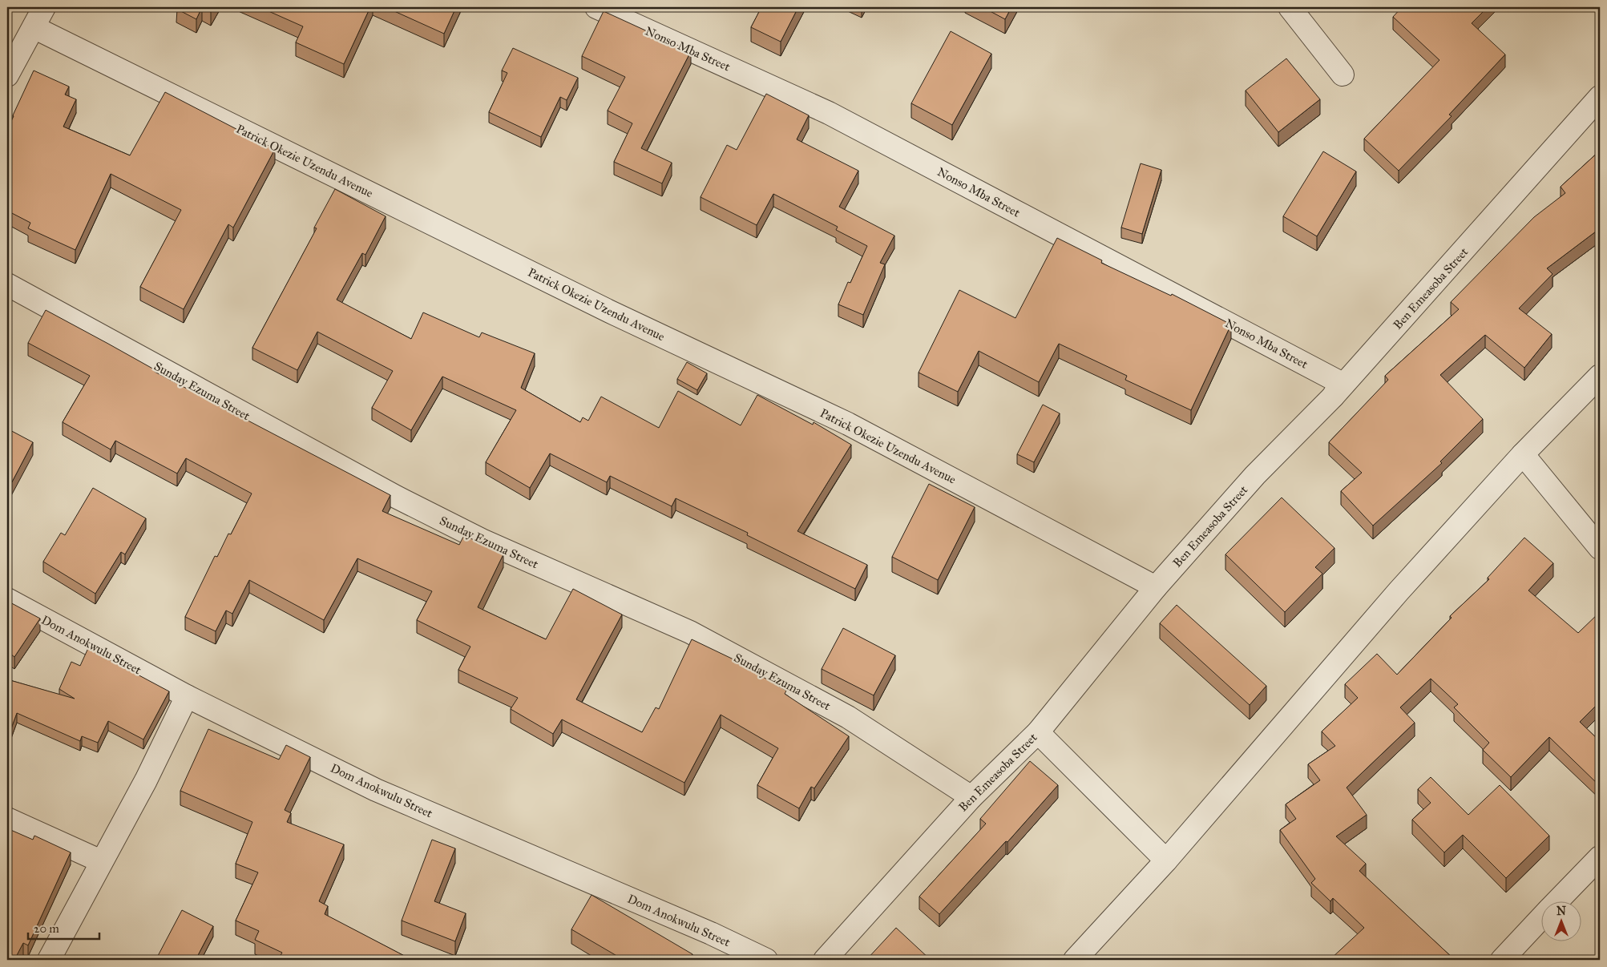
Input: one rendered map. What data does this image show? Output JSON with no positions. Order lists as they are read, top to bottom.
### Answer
{
  "streets": {
    "street": [
      "Nonso Mba Street",
      "Patrick Okezie Uzendu Avenue",
      "Ben Emeasoba Street",
      "Sunday Ezuma Street",
      "Dom Anokwulu Street"
    ]
  },
  "crossings": [
    ["Nonso Mba Street", "Ben Emeasoba Street"],
    ["Patrick Okezie Uzendu Avenue", "Ben Emeasoba Street"],
    ["Ben Emeasoba Street", "Sunday Ezuma Street"]
  ],
  "scale_bar": "20 m",
  "north": "top"
}
